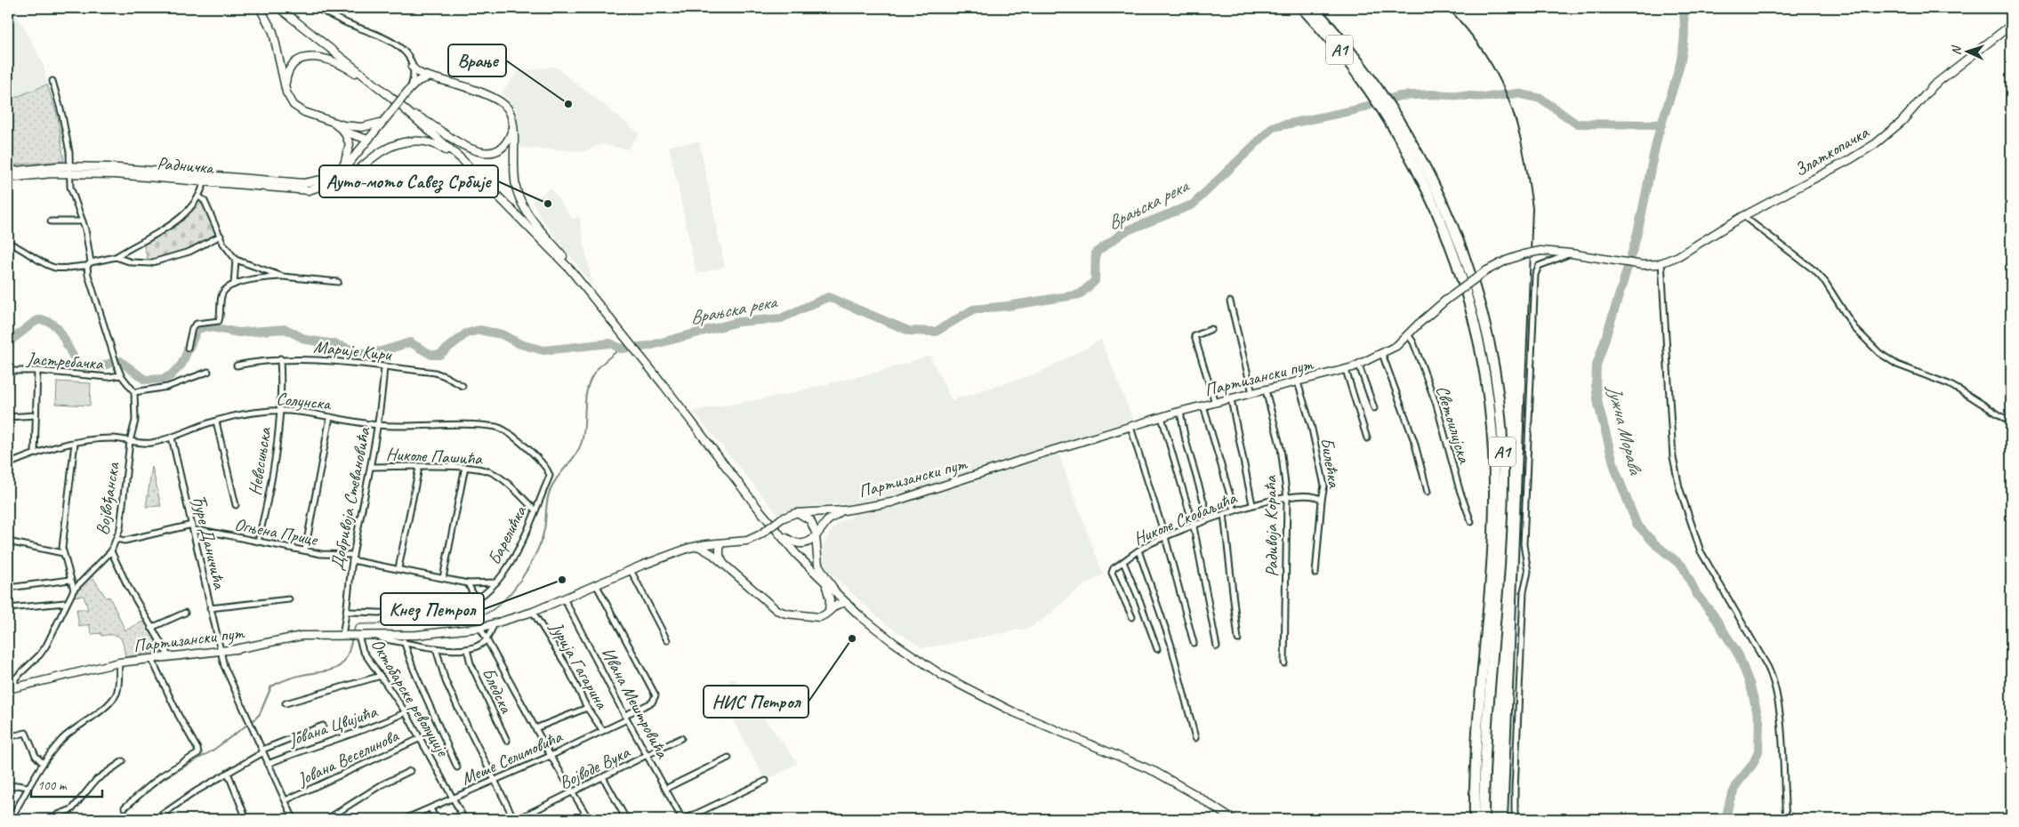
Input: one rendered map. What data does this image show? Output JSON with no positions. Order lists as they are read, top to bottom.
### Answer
{
  "streets": {
    "highway": ["A1"],
    "main road": ["Златкопачка", "Радничка", "Партизански пут"],
    "street": [
      "Марије Кири",
      "Јастребачка",
      "Солунска",
      "Светоилијска",
      "Николе Пашића",
      "Невесињска",
      "Билећка",
      "Војвођанска",
      "Добривоја Стевановића",
      "Николе Скобаљића",
      "Радивоја Кораћа",
      "Огњена Прице",
      "Барелићка",
      "Ђуре Даничића",
      "Јурија Гагарина",
      "Бледска",
      "Октобарске револуције",
      "Ивана Мештровића",
      "Јована Цвијића",
      "Јована Веселинова",
      "Меше Селимовића",
      "Војводе Вука"
    ]
  },
  "crossings": [
    ["Златкопачка", "Партизански пут"],
    ["Марије Кири", "Невесињска"],
    ["Марије Кири", "Добривоја Стевановића"],
    ["Партизански пут", "Светоилијска"],
    ["Партизански пут", "Билећка"],
    ["Партизански пут", "Војвођанска"],
    ["Партизански пут", "Добривоја Стевановића"],
    ["Партизански пут", "Радивоја Кораћа"],
    ["Партизански пут", "Ђуре Даничића"],
    ["Партизански пут", "Јурија Гагарина"],
    ["Партизански пут", "Бледска"],
    ["Партизански пут", "Октобарске револуције"],
    ["Партизански пут", "Ивана Мештровића"],
    ["Партизански пут", "Меше Селимовића"],
    ["Солунска", "Невесињска"],
    ["Солунска", "Војвођанска"],
    ["Солунска", "Добривоја Стевановића"],
    ["Солунска", "Барелићка"],
    ["Солунска", "Ђуре Даничића"],
    ["Николе Пашића", "Добривоја Стевановића"],
    ["Николе Пашића", "Барелићка"],
    ["Невесињска", "Огњена Прице"],
    ["Билећка", "Николе Скобаљића"],
    ["Добривоја Стевановића", "Огњена Прице"],
    ["Добривоја Стевановића", "Барелићка"],
    ["Николе Скобаљића", "Радивоја Кораћа"],
    ["Огњена Прице", "Ђуре Даничића"],
    ["Ђуре Даничића", "Јована Цвијића"],
    ["Ђуре Даничића", "Јована Веселинова"],
    ["Јурија Гагарина", "Меше Селимовића"],
    ["Октобарске револуције", "Јована Цвијића"],
    ["Октобарске револуције", "Јована Веселинова"],
    ["Октобарске револуције", "Меше Селимовића"],
    ["Ивана Мештровића", "Меше Селимовића"],
    ["Ивана Мештровића", "Војводе Вука"]
  ],
  "water": ["Врањска река", "Јужна Морава"],
  "places": [
    "Врање",
    "Ауто-мото Савез Србије",
    "Кнез Петрол",
    "НИС Петрол"
  ],
  "scale_bar": "100 m",
  "north": "left"
}
